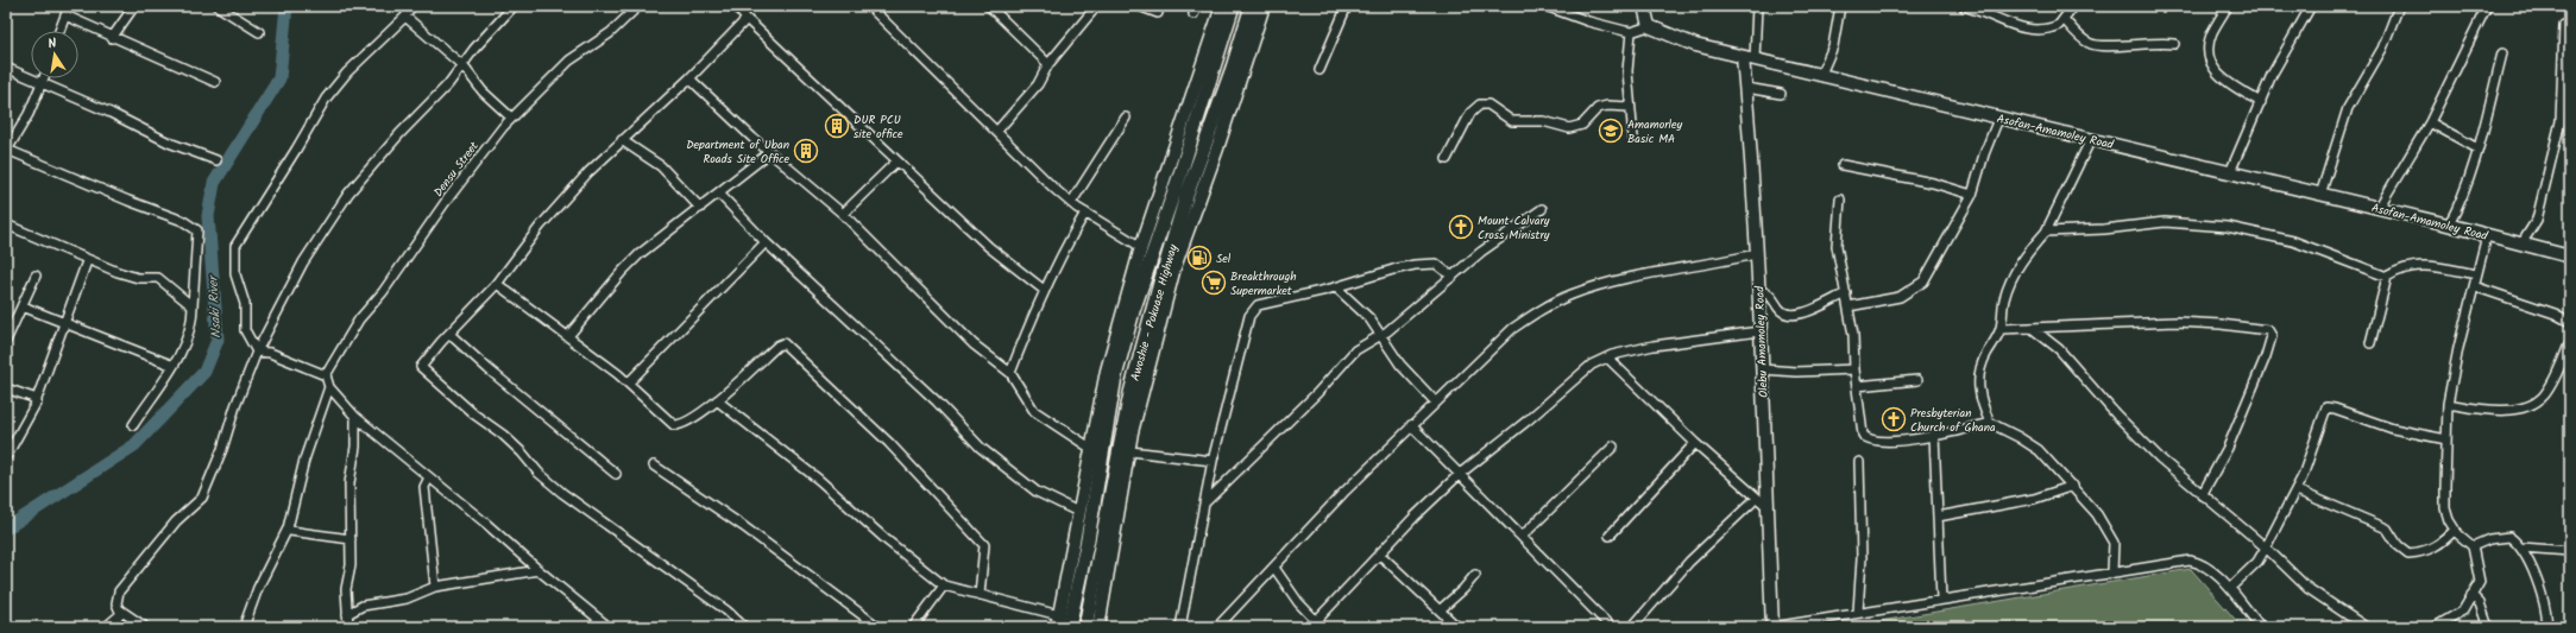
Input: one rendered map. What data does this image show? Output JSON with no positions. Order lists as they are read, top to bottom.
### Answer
{
  "streets": {
    "main road": ["Awoshie - Pokuase Highway"],
    "street": ["Asofan-Amamoley Road", "Densu Street", "Olebu Amamoley Road"]
  },
  "crossings": [
    ["Asofan-Amamoley Road", "Olebu Amamoley Road"]
  ],
  "water": ["Nsaki River"],
  "places": {
    "building": ["DUR PCU site office", "Department of Uban Roads Site Office"],
    "school or university": ["Amamorley Basic MA"],
    "church": ["Mount Calvary Cross Ministry", "Presbyterian Church of Ghana"],
    "fuel station": ["Sel"],
    "supermarket": ["Breakthrough Supermarket"]
  },
  "north": "top"
}
